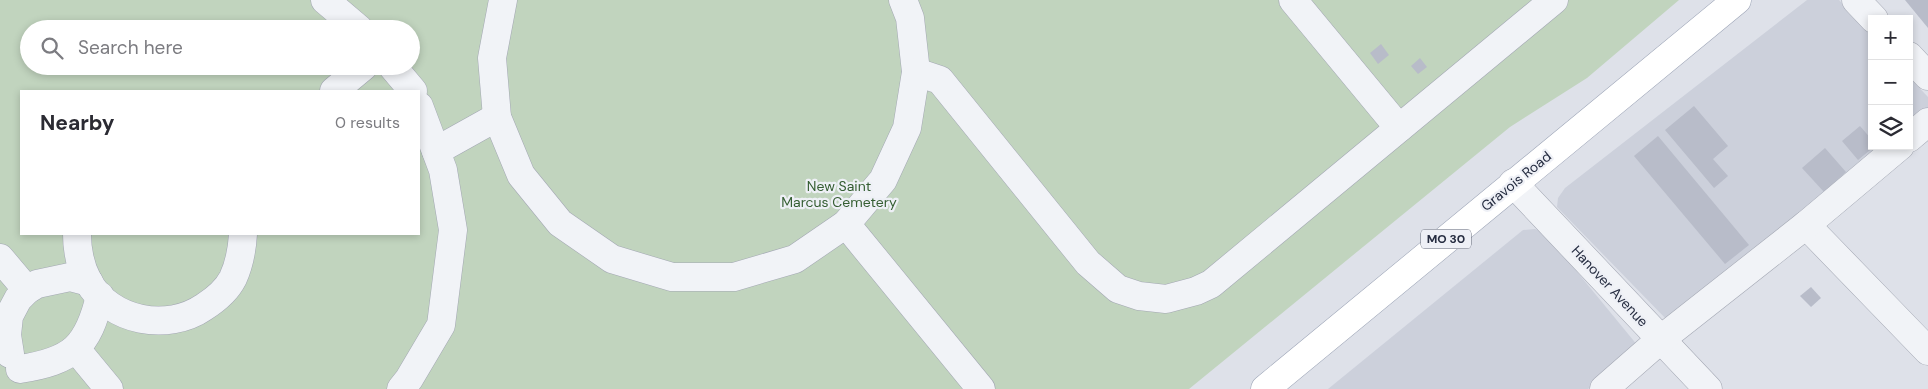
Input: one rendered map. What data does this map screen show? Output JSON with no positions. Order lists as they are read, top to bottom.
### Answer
{
  "streets": {
    "main road": ["Gravois Road", "MO 30"],
    "street": ["Hanover Avenue"]
  },
  "crossings": [
    ["Gravois Road", "Hanover Avenue"]
  ],
  "parks": ["New Saint Marcus Cemetery"],
  "page": {
    "map_buttons": ["+", "−"],
    "search": "Search here",
    "heading": ["Nearby", "0 results"]
  }
}
